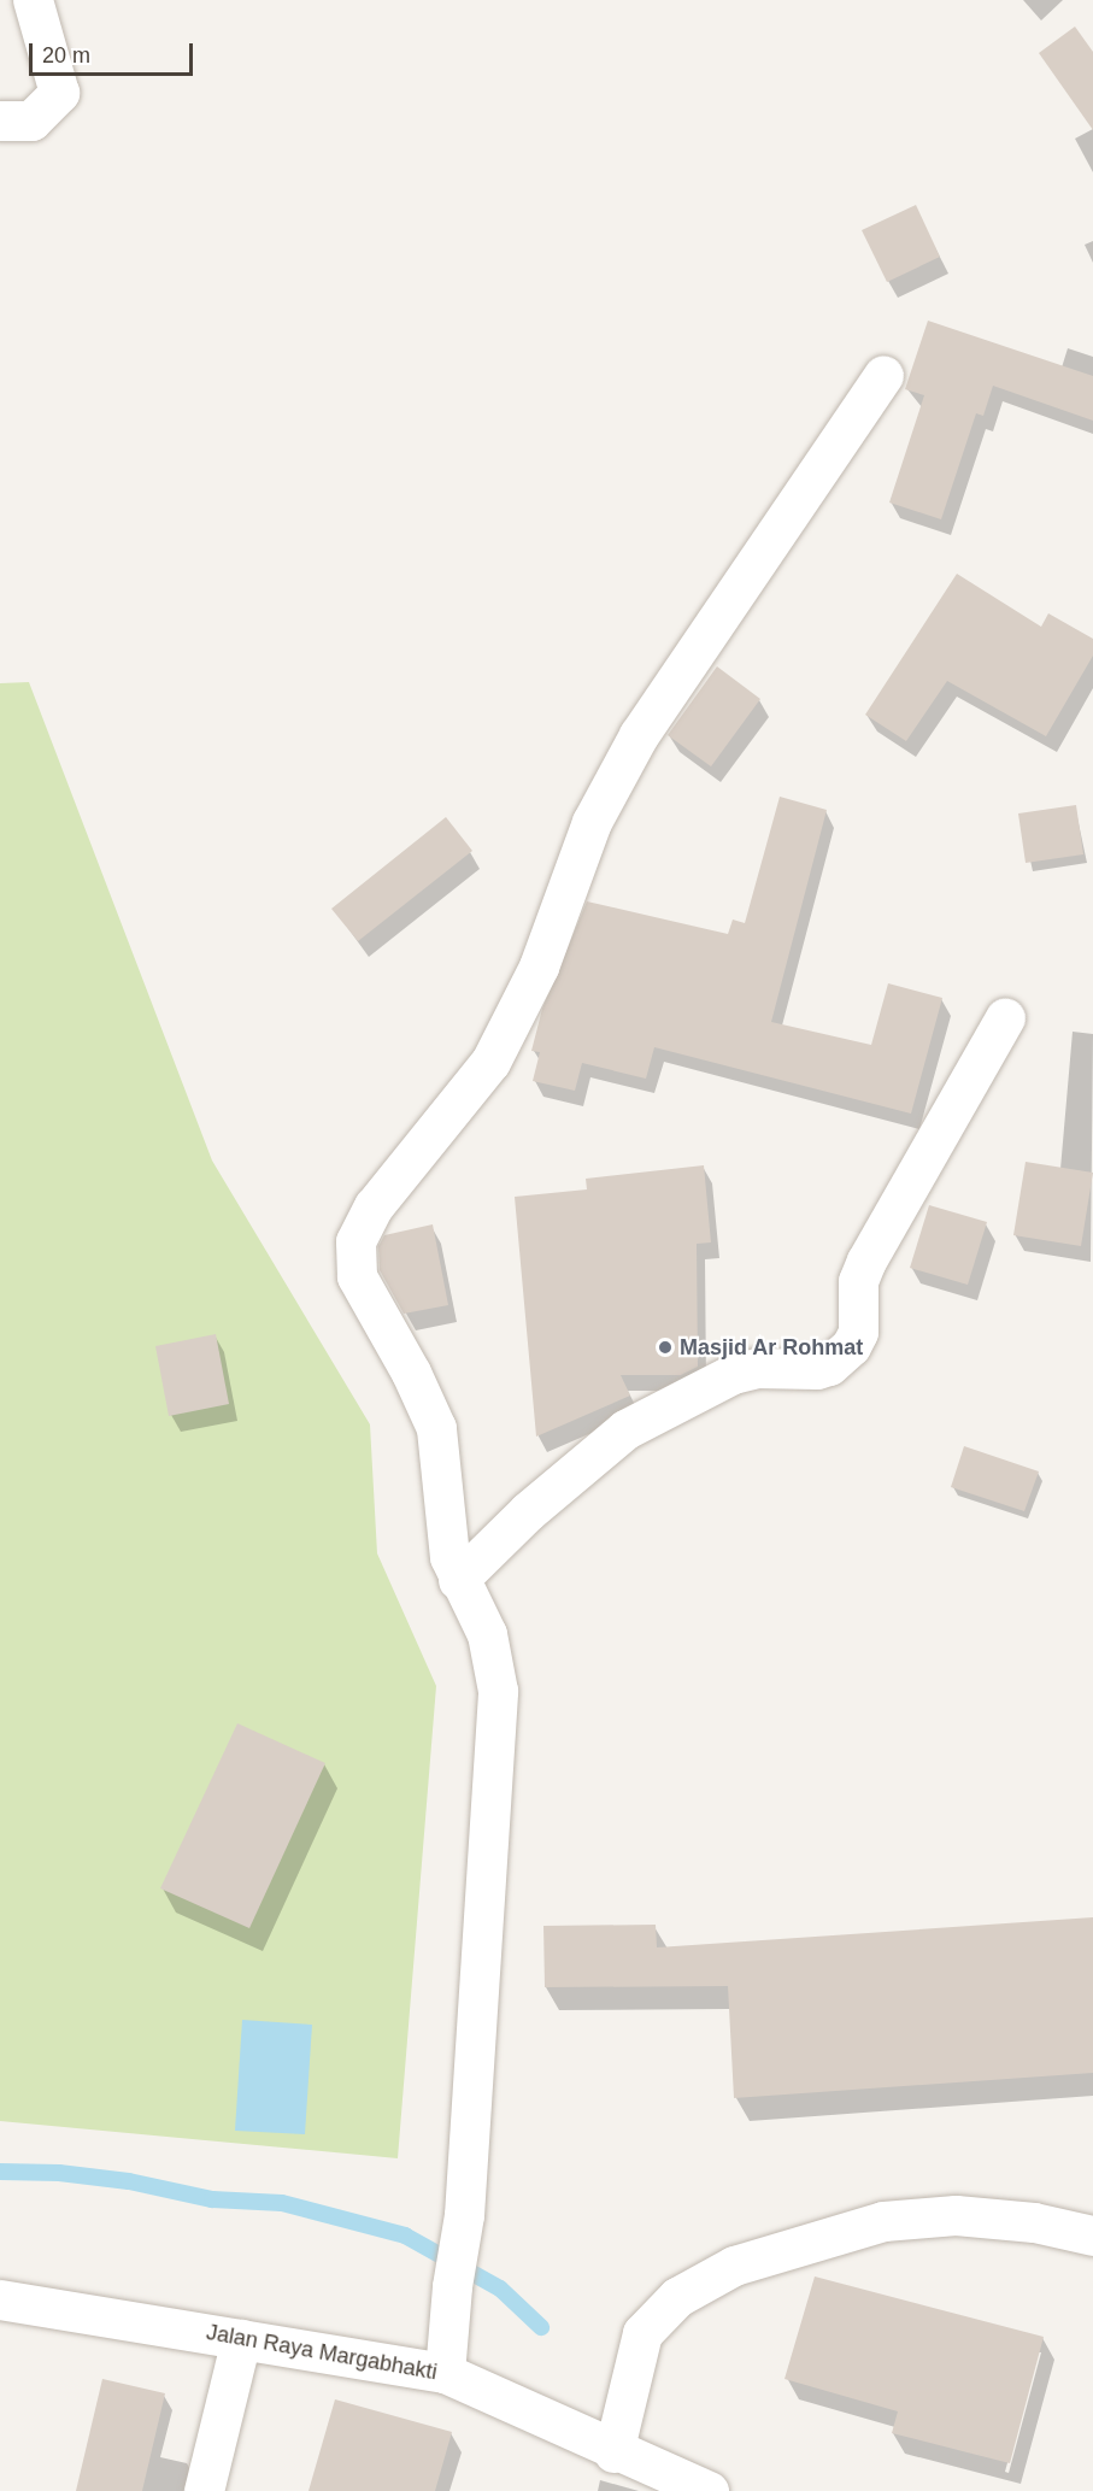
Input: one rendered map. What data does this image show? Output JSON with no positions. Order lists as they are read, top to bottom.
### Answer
{
  "streets": {
    "street": ["Jalan Raya Margabhakti"]
  },
  "places": ["Masjid Ar Rohmat"],
  "scale_bar": "20 m"
}
